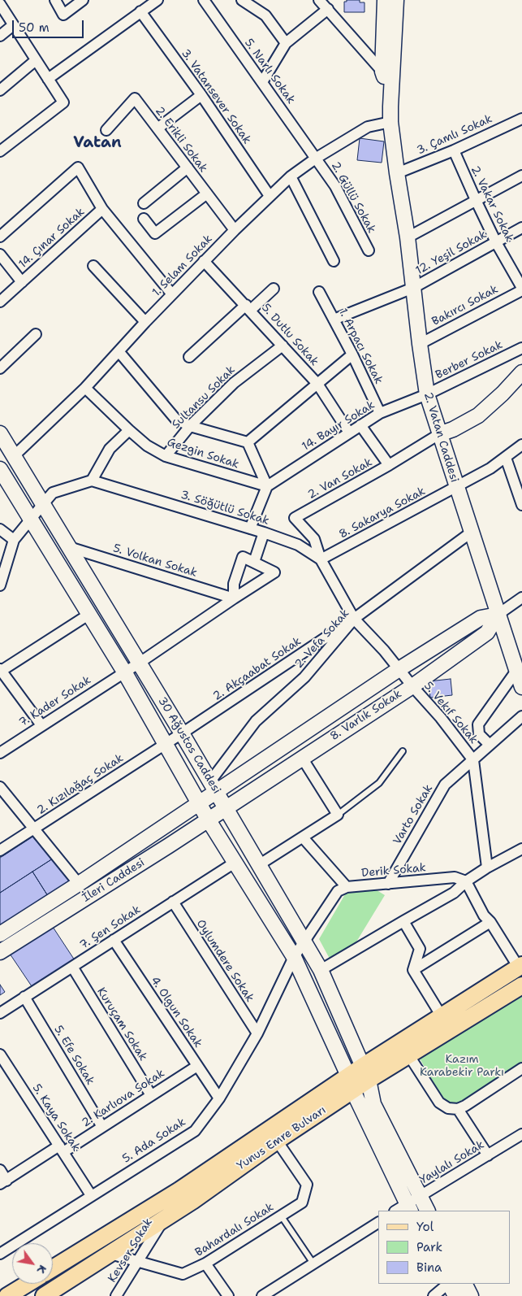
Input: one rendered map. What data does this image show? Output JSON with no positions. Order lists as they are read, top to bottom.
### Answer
{
  "streets": {
    "main road": [
      "2. Vatan Caddesi",
      "8. Varlık Sokak",
      "30 Ağustos Caddesi",
      "İleri Caddesi",
      "Yunus Emre Bulvarı"
    ],
    "street": [
      "5. Narlı Sokak",
      "3. Vatansever Sokak",
      "3. Çamlı Sokak",
      "2. Erikli Sokak",
      "2. Güllü Sokak",
      "2. Vakar Sokak",
      "14. Çınar Sokak",
      "12. Yeşil Sokak",
      "1. Selam Sokak",
      "Bakırcı Sokak",
      "5. Dutlu Sokak",
      "1. Arpacı Sokak",
      "Berber Sokak",
      "Sultansu Sokak",
      "14. Bayır Sokak",
      "Gezgin Sokak",
      "2. Van Sokak",
      "3. Söğütlü Sokak",
      "8. Sakarya Sokak",
      "5. Volkan Sokak",
      "2. Vefa Sokak",
      "2. Akçaabat Sokak",
      "7. Kader Sokak",
      "5. Vekıf Sokak",
      "2. Kızılağaç Sokak",
      "Varto Sokak",
      "Derik Sokak",
      "7. Şen Sokak",
      "Oylumdere Sokak",
      "4. Olgun Sokak",
      "Kuruçam Sokak",
      "5. Efe Sokak",
      "2. Karlıova Sokak",
      "5. Kaya Sokak",
      "5. Ada Sokak",
      "Yaylalı Sokak",
      "Bahardalı Sokak",
      "Kevser Sokak"
    ]
  },
  "crossings": [
    ["5. Narlı Sokak", "2. Güllü Sokak"],
    ["5. Narlı Sokak", "1. Selam Sokak"],
    ["3. Vatansever Sokak", "1. Selam Sokak"],
    ["3. Çamlı Sokak", "2. Vakar Sokak"],
    ["3. Çamlı Sokak", "2. Vatan Caddesi"],
    ["2. Erikli Sokak", "1. Selam Sokak"],
    ["2. Güllü Sokak", "1. Selam Sokak"],
    ["2. Vakar Sokak", "12. Yeşil Sokak"],
    ["2. Vakar Sokak", "Bakırcı Sokak"],
    ["12. Yeşil Sokak", "1. Arpacı Sokak"],
    ["12. Yeşil Sokak", "2. Vatan Caddesi"],
    ["1. Selam Sokak", "5. Dutlu Sokak"],
    ["1. Selam Sokak", "2. Vatan Caddesi"],
    ["1. Selam Sokak", "Gezgin Sokak"],
    ["1. Selam Sokak", "30 Ağustos Caddesi"],
    ["Bakırcı Sokak", "2. Vatan Caddesi"],
    ["5. Dutlu Sokak", "Sultansu Sokak"],
    ["5. Dutlu Sokak", "14. Bayır Sokak"],
    ["1. Arpacı Sokak", "14. Bayır Sokak"],
    ["Berber Sokak", "14. Bayır Sokak"],
    ["Berber Sokak", "2. Vatan Caddesi"],
    ["Sultansu Sokak", "Gezgin Sokak"],
    ["14. Bayır Sokak", "2. Vatan Caddesi"],
    ["14. Bayır Sokak", "Gezgin Sokak"],
    ["2. Vatan Caddesi", "2. Van Sokak"],
    ["2. Vatan Caddesi", "8. Sakarya Sokak"],
    ["2. Vatan Caddesi", "2. Vefa Sokak"],
    ["2. Vatan Caddesi", "8. Varlık Sokak"],
    ["2. Van Sokak", "3. Söğütlü Sokak"],
    ["2. Van Sokak", "8. Sakarya Sokak"],
    ["3. Söğütlü Sokak", "8. Sakarya Sokak"],
    ["3. Söğütlü Sokak", "2. Vefa Sokak"],
    ["3. Söğütlü Sokak", "2. Akçaabat Sokak"],
    ["3. Söğütlü Sokak", "5. Vekıf Sokak"],
    ["5. Volkan Sokak", "30 Ağustos Caddesi"],
    ["2. Vefa Sokak", "2. Akçaabat Sokak"],
    ["2. Vefa Sokak", "5. Vekıf Sokak"],
    ["2. Vefa Sokak", "8. Varlık Sokak"],
    ["2. Vefa Sokak", "30 Ağustos Caddesi"],
    ["2. Vefa Sokak", "İleri Caddesi"],
    ["2. Akçaabat Sokak", "5. Vekıf Sokak"],
    ["2. Akçaabat Sokak", "30 Ağustos Caddesi"],
    ["2. Akçaabat Sokak", "2. Kızılağaç Sokak"],
    ["7. Kader Sokak", "30 Ağustos Caddesi"],
    ["5. Vekıf Sokak", "8. Varlık Sokak"],
    ["5. Vekıf Sokak", "Varto Sokak"],
    ["8. Varlık Sokak", "30 Ağustos Caddesi"],
    ["8. Varlık Sokak", "İleri Caddesi"],
    ["30 Ağustos Caddesi", "2. Kızılağaç Sokak"],
    ["30 Ağustos Caddesi", "Derik Sokak"],
    ["30 Ağustos Caddesi", "İleri Caddesi"],
    ["30 Ağustos Caddesi", "7. Şen Sokak"],
    ["30 Ağustos Caddesi", "Yunus Emre Bulvarı"],
    ["30 Ağustos Caddesi", "5. Ada Sokak"],
    ["30 Ağustos Caddesi", "Yaylalı Sokak"],
    ["Varto Sokak", "Derik Sokak"],
    ["Derik Sokak", "5. Ada Sokak"],
    ["7. Şen Sokak", "Oylumdere Sokak"],
    ["7. Şen Sokak", "4. Olgun Sokak"],
    ["7. Şen Sokak", "Kuruçam Sokak"],
    ["7. Şen Sokak", "5. Efe Sokak"],
    ["Oylumdere Sokak", "5. Ada Sokak"],
    ["4. Olgun Sokak", "2. Karlıova Sokak"],
    ["4. Olgun Sokak", "5. Ada Sokak"],
    ["Kuruçam Sokak", "2. Karlıova Sokak"],
    ["5. Efe Sokak", "2. Karlıova Sokak"],
    ["2. Karlıova Sokak", "5. Kaya Sokak"],
    ["5. Kaya Sokak", "5. Ada Sokak"],
    ["Yunus Emre Bulvarı", "Bahardalı Sokak"],
    ["Yunus Emre Bulvarı", "Kevser Sokak"],
    ["Bahardalı Sokak", "Kevser Sokak"]
  ],
  "districts": ["Vatan"],
  "parks": ["Kazım Karabekir Parkı"],
  "legend": ["Yol", "Park", "Bina"],
  "scale_bar": "50 m",
  "north": "bottom right"
}
